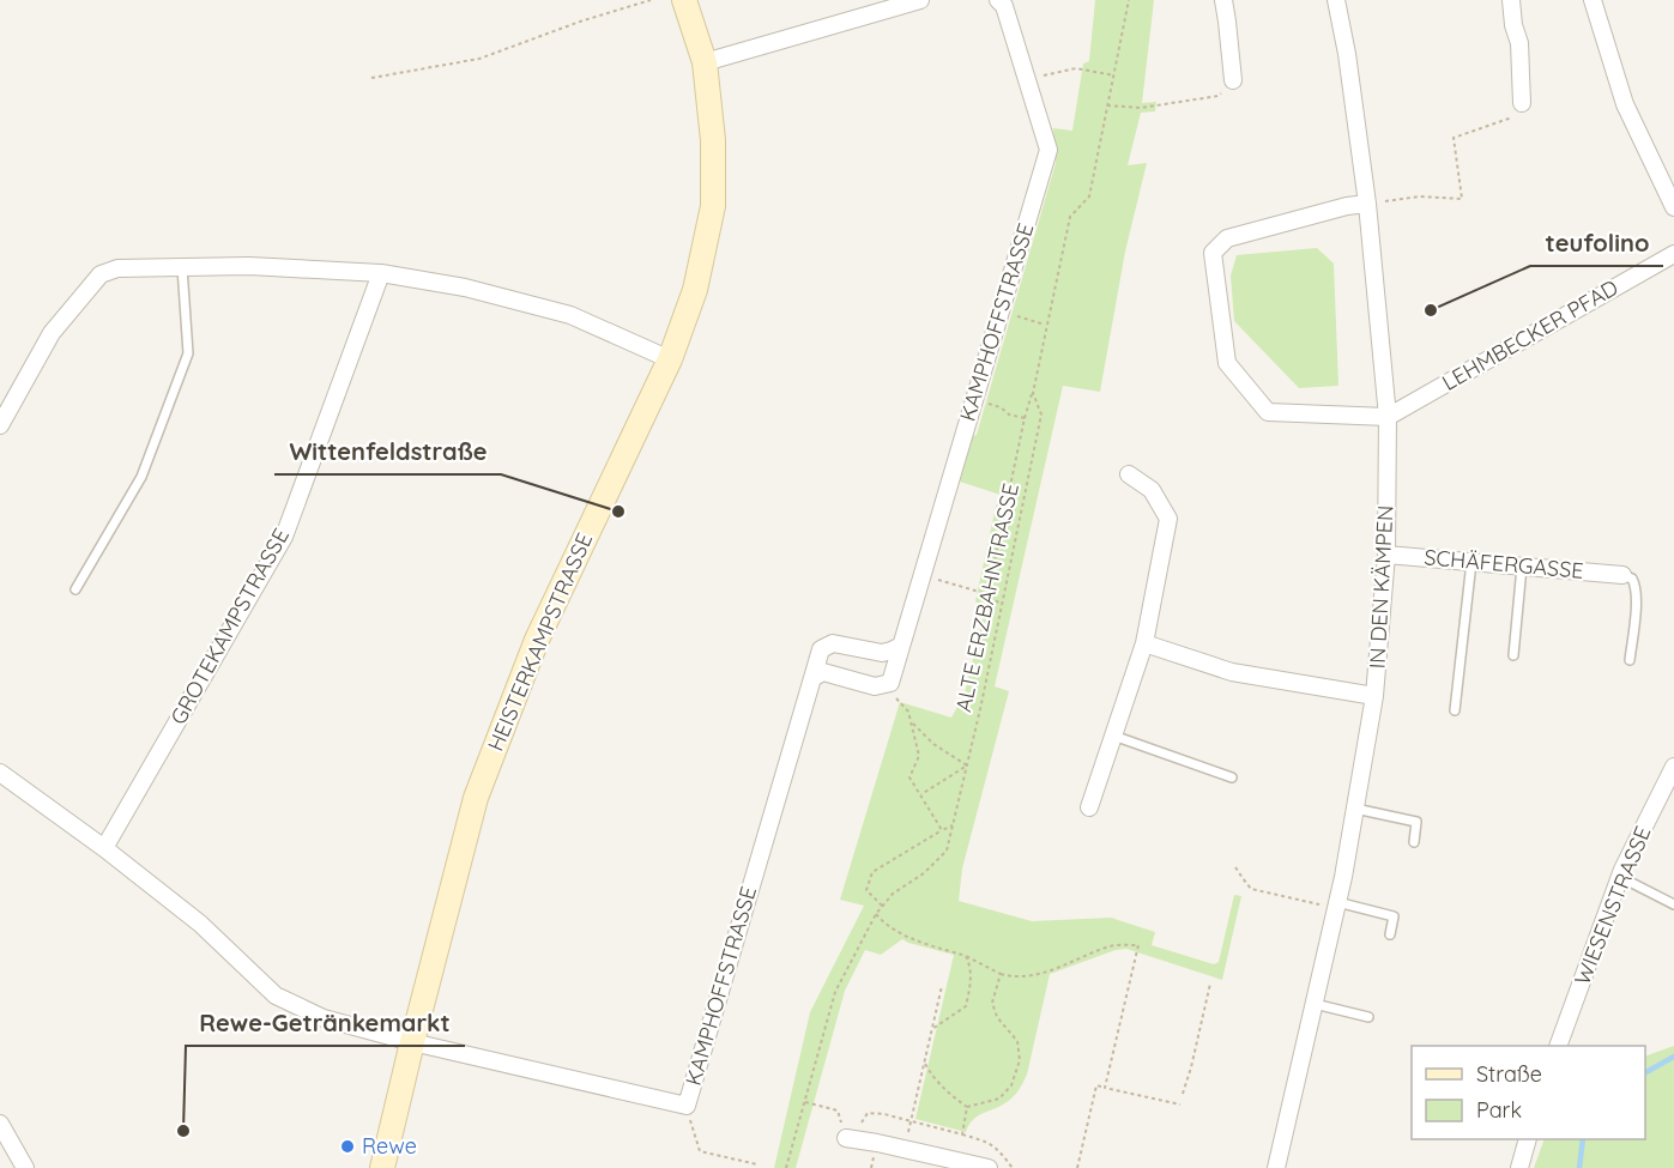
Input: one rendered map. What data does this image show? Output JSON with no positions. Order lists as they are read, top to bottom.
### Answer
{
  "streets": {
    "street": [
      "KAMPHOFFSTRASSE",
      "LEHMBECKER PFAD",
      "SCHÄFERGASSE",
      "IN DEN KÄMPEN",
      "GROTEKAMPSTRASSE",
      "HEISTERKAMPSTRASSE",
      "WIESENSTRASSE"
    ],
    "path": ["ALTE ERZBAHNTRASSE"]
  },
  "crossings": [
    ["KAMPHOFFSTRASSE", "GROTEKAMPSTRASSE"],
    ["KAMPHOFFSTRASSE", "HEISTERKAMPSTRASSE"],
    ["LEHMBECKER PFAD", "IN DEN KÄMPEN"],
    ["SCHÄFERGASSE", "IN DEN KÄMPEN"]
  ],
  "places": [
    "teufolino",
    "Wittenfeldstraße",
    "Rewe-Getränkemarkt",
    "Rewe"
  ],
  "legend": ["Straße", "Park"]
}
